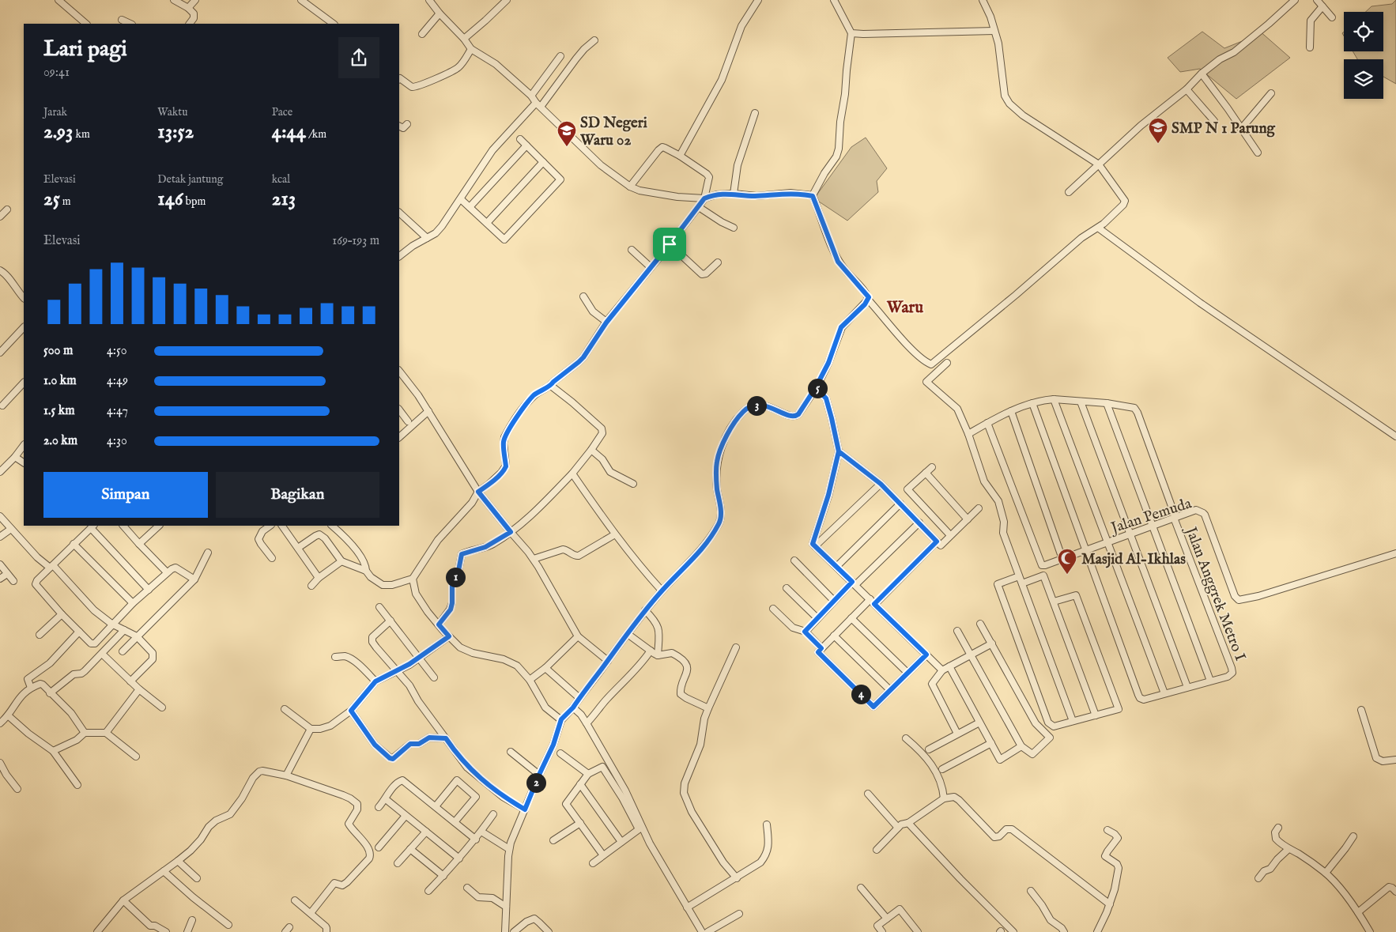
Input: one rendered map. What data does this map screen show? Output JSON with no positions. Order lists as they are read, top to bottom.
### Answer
{
  "streets": {
    "street": ["Jalan Pemuda", "Jalan Anggrek Metro I"]
  },
  "crossings": [
    ["Jalan Pemuda", "Jalan Anggrek Metro I"]
  ],
  "districts": ["Waru"],
  "places": {
    "school or university": ["SMP N 1 Parung", "SD Negeri Waru 02"],
    "mosque": ["Masjid Al-Ikhlas"]
  },
  "page": {
    "heading": ["Lari pagi", "09:41"],
    "stats": [
      ["Jarak", "2.93 km"],
      ["Waktu", "13:52"],
      ["Pace", "4:44 /km"],
      ["Elevasi", "25 m"],
      ["Detak jantung", "146 bpm"],
      ["kcal", "213"]
    ],
    "chart": ["Elevasi", "169–193 m"],
    "list": [
      {
        "name": "500 m",
        "note": "4:50"
      },
      {
        "name": "1.0 km",
        "note": "4:49"
      },
      {
        "name": "1.5 km",
        "note": "4:47"
      },
      {
        "name": "2.0 km",
        "note": "4:30"
      }
    ],
    "pins": [
      "5",
      "3",
      "1",
      "4",
      "2"
    ],
    "buttons": ["Simpan", "Bagikan"]
  }
}
